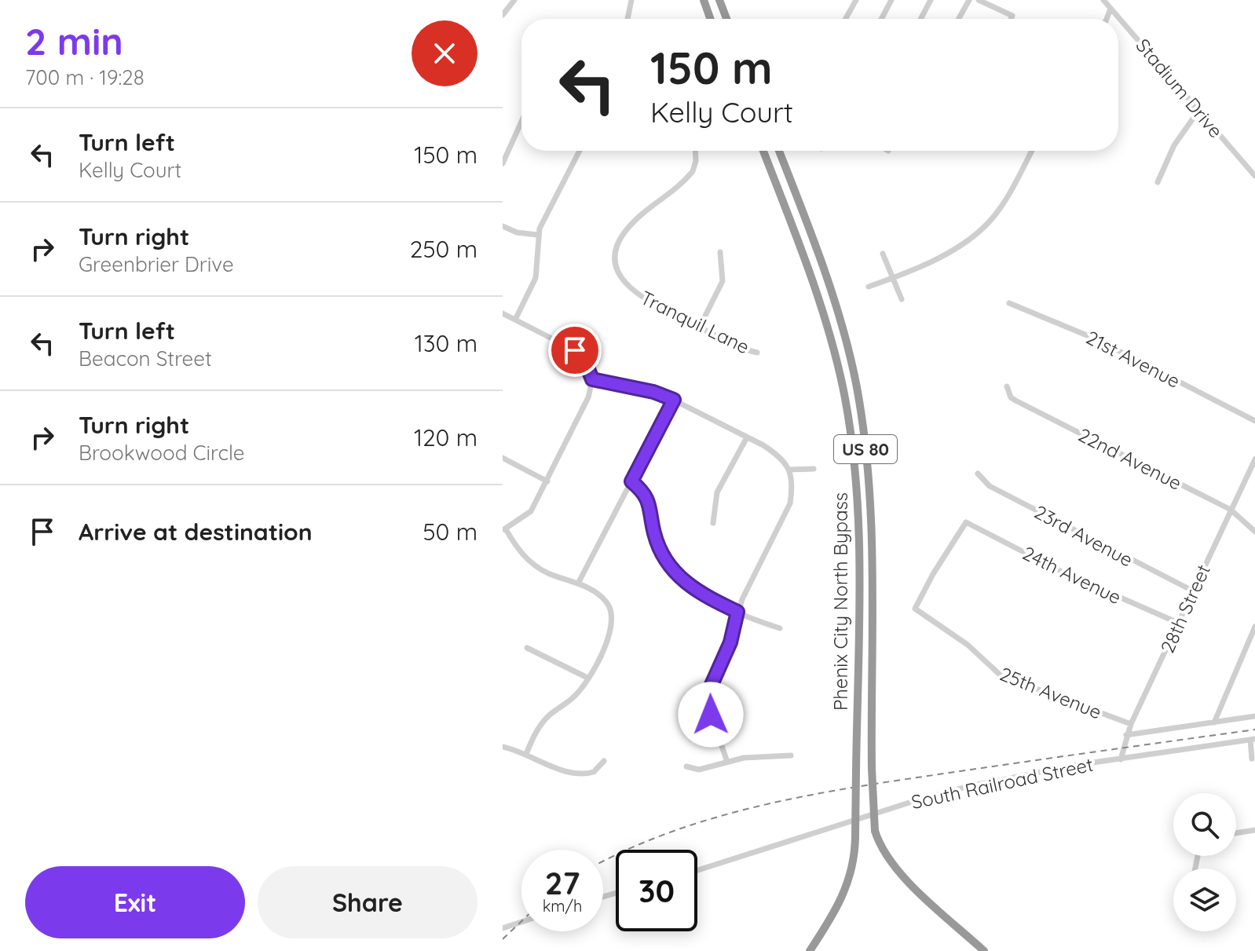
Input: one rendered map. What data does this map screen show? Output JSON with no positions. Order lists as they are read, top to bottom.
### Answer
{
  "streets": {
    "highway": ["US 80", "Phenix City North Bypass"],
    "street": [
      "Stadium Drive",
      "Tranquil Lane",
      "21st Avenue",
      "22nd Avenue",
      "23rd Avenue",
      "24th Avenue",
      "28th Street",
      "25th Avenue",
      "South Railroad Street"
    ]
  },
  "crossings": [
    ["22nd Avenue", "28th Street"],
    ["23rd Avenue", "28th Street"],
    ["24th Avenue", "28th Street"],
    ["24th Avenue", "25th Avenue"],
    ["28th Street", "25th Avenue"],
    ["28th Street", "South Railroad Street"]
  ],
  "page": {
    "heading": ["2 min", "700 m · 19:28"],
    "turn": ["150 m", "Kelly Court"],
    "list": [
      {
        "name": "Turn left",
        "note": "Kelly Court",
        "value": "150 m"
      },
      {
        "name": "Turn right",
        "note": "Greenbrier Drive",
        "value": "250 m"
      },
      {
        "name": "Turn left",
        "note": "Beacon Street",
        "value": "130 m"
      },
      {
        "name": "Turn right",
        "note": "Brookwood Circle",
        "value": "120 m"
      },
      {
        "name": "Arrive at destination",
        "value": "50 m"
      }
    ],
    "speed": "27 km/h",
    "limit": "30",
    "buttons": ["Exit", "Share"]
  }
}
